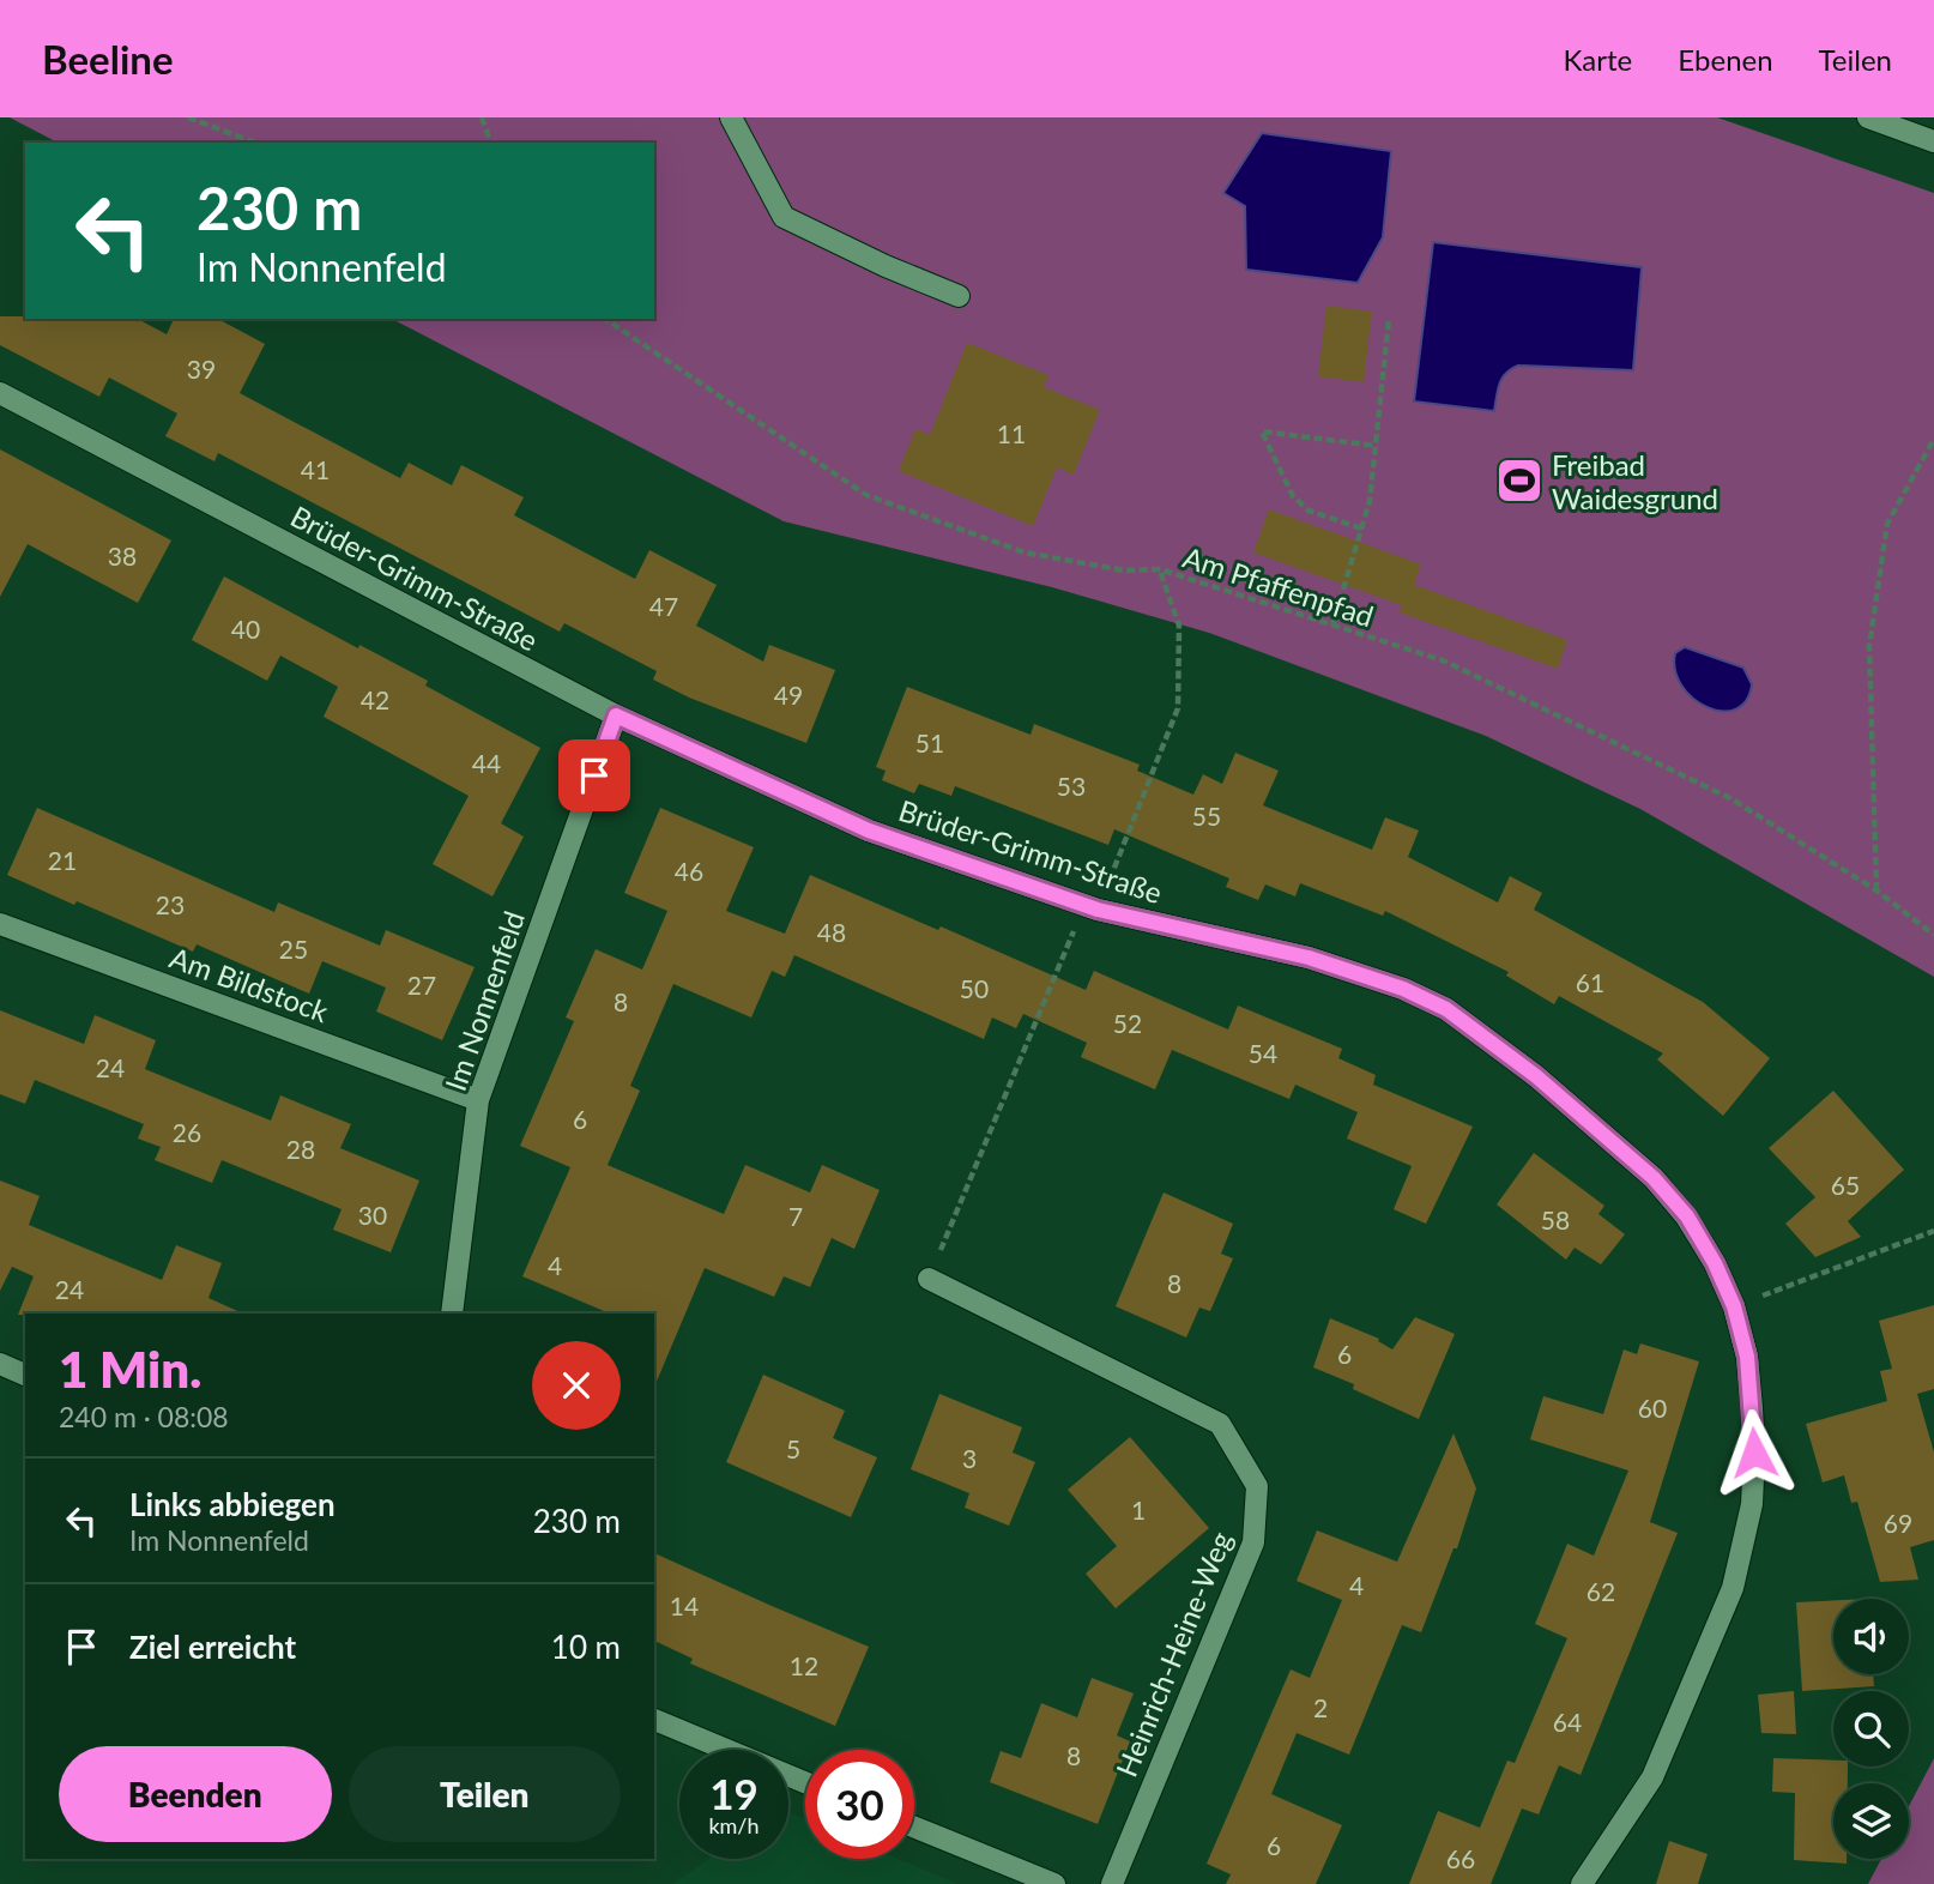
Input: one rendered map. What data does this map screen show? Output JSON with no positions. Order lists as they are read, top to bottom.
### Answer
{
  "streets": {
    "street": [
      "Brüder-Grimm-Straße",
      "Am Bildstock",
      "Im Nonnenfeld",
      "Heinrich-Heine-Weg"
    ],
    "path": ["Am Pfaffenpfad"]
  },
  "crossings": [
    ["Brüder-Grimm-Straße", "Im Nonnenfeld"],
    ["Am Bildstock", "Im Nonnenfeld"]
  ],
  "places": {
    "sports": ["Freibad Waidesgrund"]
  },
  "house_numbers": [
    "39",
    "11",
    "41",
    "38",
    "47",
    "40",
    "49",
    "42",
    "51",
    "44",
    "53",
    "55",
    "21",
    "46",
    "23",
    "48",
    "25",
    "61",
    "27",
    "50",
    "8",
    "52",
    "54",
    "24",
    "6",
    "26",
    "28",
    "65",
    "30",
    "7",
    "58",
    "4",
    "8",
    "24",
    "6",
    "60",
    "5",
    "3",
    "1",
    "69",
    "4",
    "62",
    "14",
    "12",
    "2",
    "64",
    "8",
    "6",
    "66"
  ],
  "page": {
    "header": "Beeline",
    "nav": ["Karte", "Ebenen", "Teilen"],
    "turn": ["230 m", "Im Nonnenfeld"],
    "heading": ["1 Min.", "240 m · 08:08"],
    "list": [
      {
        "name": "Links abbiegen",
        "note": "Im Nonnenfeld",
        "value": "230 m"
      },
      {
        "name": "Ziel erreicht",
        "value": "10 m"
      }
    ],
    "buttons": ["Beenden", "Teilen"],
    "speed": "19 km/h",
    "limit": "30"
  }
}
